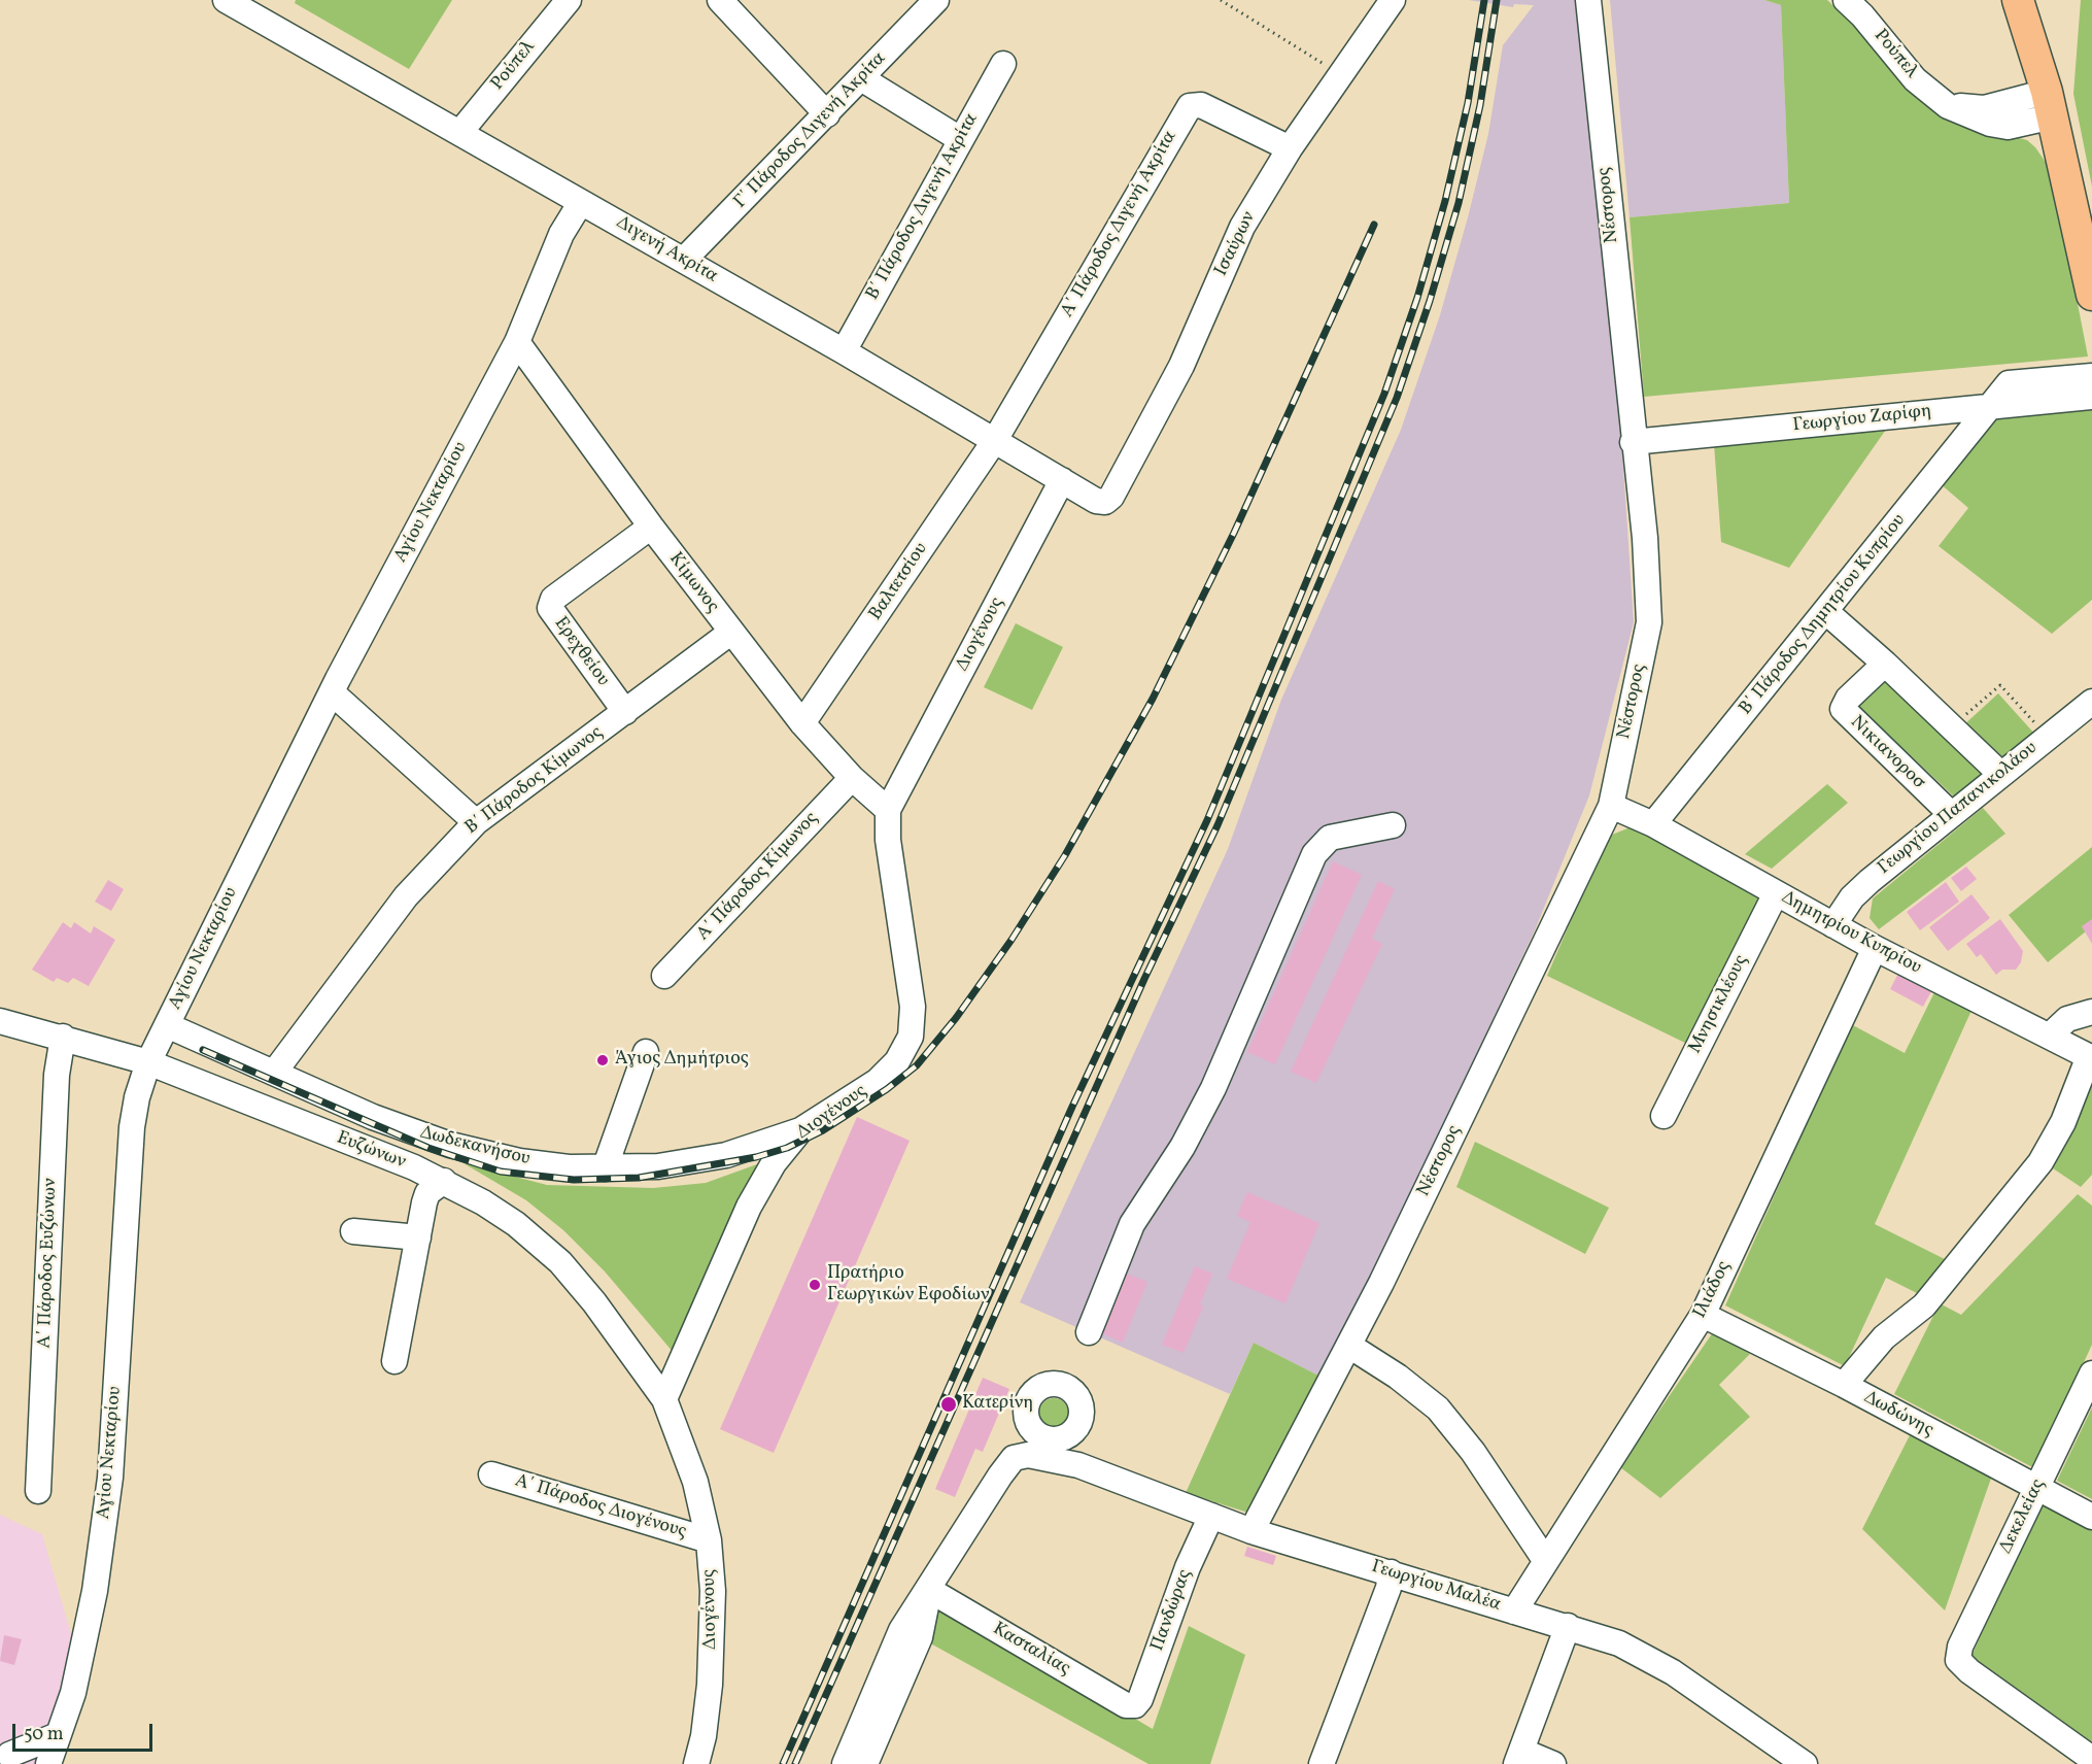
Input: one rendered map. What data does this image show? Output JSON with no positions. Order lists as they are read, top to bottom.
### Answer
{
  "streets": {
    "street": [
      "Ρούπελ",
      "Γ΄ Πάροδος Διγενή Ακρίτα",
      "Νέστορος",
      "Β΄ Πάροδος Διγενή Ακρίτα",
      "Α΄ Πάροδος Διγενή Ακρίτα",
      "Ισαύρων",
      "Διγενή Ακρίτα",
      "Γεωργίου Ζαρίφη",
      "Αγίου Νεκταρίου",
      "Βαλτετσίου",
      "Κίμωνος",
      "Β΄ Πάροδος Δημητρίου Κυπρίου",
      "Διογένους",
      "Ερεχθείου",
      "Νικιανοροσ",
      "Β΄ Πάροδος Κίμωνος",
      "Γεωργίου Παπανικολάου",
      "Α΄ Πάροδος Κίμωνος",
      "Δημητρίου Κυπρίου",
      "Μνησικλέους",
      "Δωδεκανήσου",
      "Ευζώνων",
      "Α΄ Πάροδος Ευζώνων",
      "Ιλιάδος",
      "Δωδώνης",
      "Α΄ Πάροδος Διογένους",
      "Δεκελείας",
      "Γεωργίου Μαλέα",
      "Πανδώρας",
      "Κασταλίας"
    ]
  },
  "crossings": [
    ["Ρούπελ", "Διγενή Ακρίτα"],
    ["Γ΄ Πάροδος Διγενή Ακρίτα", "Διγενή Ακρίτα"],
    ["Νέστορος", "Γεωργίου Ζαρίφη"],
    ["Νέστορος", "Δημητρίου Κυπρίου"],
    ["Νέστορος", "Γεωργίου Μαλέα"],
    ["Β΄ Πάροδος Διγενή Ακρίτα", "Διγενή Ακρίτα"],
    ["Α΄ Πάροδος Διγενή Ακρίτα", "Ισαύρων"],
    ["Α΄ Πάροδος Διγενή Ακρίτα", "Διγενή Ακρίτα"],
    ["Α΄ Πάροδος Διγενή Ακρίτα", "Βαλτετσίου"],
    ["Ισαύρων", "Διγενή Ακρίτα"],
    ["Διγενή Ακρίτα", "Αγίου Νεκταρίου"],
    ["Διγενή Ακρίτα", "Βαλτετσίου"],
    ["Διγενή Ακρίτα", "Διογένους"],
    ["Γεωργίου Ζαρίφη", "Β΄ Πάροδος Δημητρίου Κυπρίου"],
    ["Αγίου Νεκταρίου", "Κίμωνος"],
    ["Αγίου Νεκταρίου", "Δωδεκανήσου"],
    ["Αγίου Νεκταρίου", "Ευζώνων"],
    ["Βαλτετσίου", "Κίμωνος"],
    ["Κίμωνος", "Διογένους"],
    ["Κίμωνος", "Ερεχθείου"],
    ["Κίμωνος", "Β΄ Πάροδος Κίμωνος"],
    ["Κίμωνος", "Α΄ Πάροδος Κίμωνος"],
    ["Β΄ Πάροδος Δημητρίου Κυπρίου", "Δημητρίου Κυπρίου"],
    ["Διογένους", "Δωδεκανήσου"],
    ["Διογένους", "Ευζώνων"],
    ["Διογένους", "Α΄ Πάροδος Διογένους"],
    ["Ερεχθείου", "Β΄ Πάροδος Κίμωνος"],
    ["Νικιανοροσ", "Γεωργίου Παπανικολάου"],
    ["Β΄ Πάροδος Κίμωνος", "Δωδεκανήσου"],
    ["Γεωργίου Παπανικολάου", "Δημητρίου Κυπρίου"],
    ["Δημητρίου Κυπρίου", "Μνησικλέους"],
    ["Δημητρίου Κυπρίου", "Ιλιάδος"],
    ["Ευζώνων", "Α΄ Πάροδος Ευζώνων"],
    ["Ιλιάδος", "Δωδώνης"],
    ["Ιλιάδος", "Γεωργίου Μαλέα"],
    ["Δωδώνης", "Δεκελείας"],
    ["Γεωργίου Μαλέα", "Πανδώρας"],
    ["Πανδώρας", "Κασταλίας"]
  ],
  "places": ["Άγιος Δημήτριος", "Πρατήριο Γεωργικών Εφοδίων", "Κατερίνη"],
  "scale_bar": "50 m"
}
